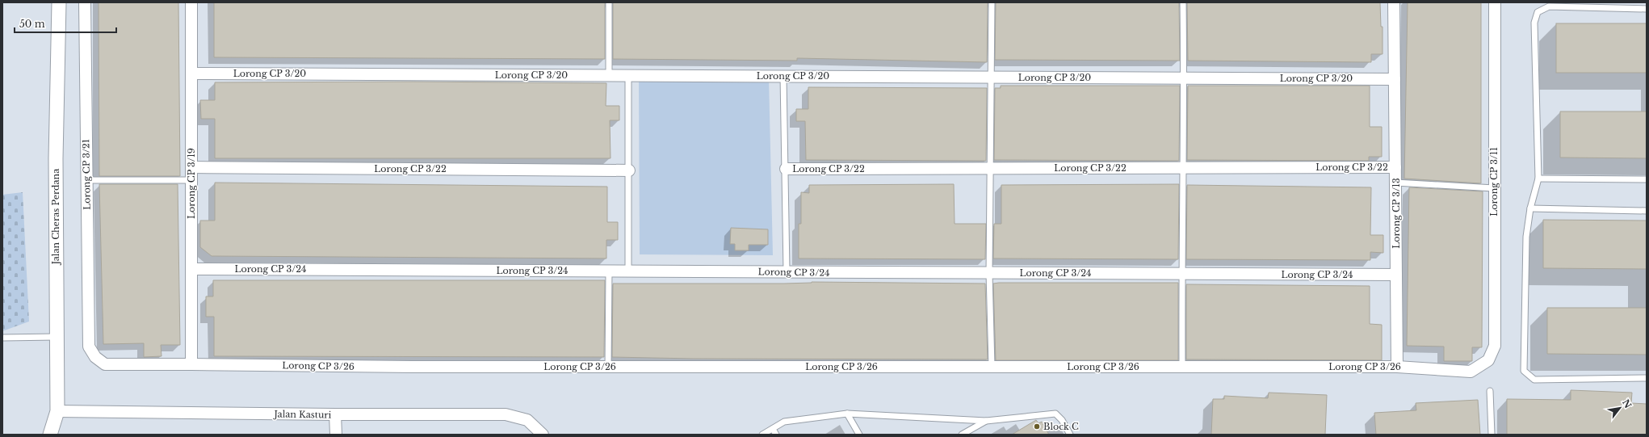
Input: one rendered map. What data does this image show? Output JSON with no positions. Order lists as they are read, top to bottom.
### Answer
{
  "streets": {
    "street": [
      "Lorong CP 3/20",
      "Lorong CP 3/22",
      "Lorong CP 3/21",
      "Lorong CP 3/11",
      "Lorong CP 3/19",
      "Lorong CP 3/13",
      "Jalan Cheras Perdana",
      "Lorong CP 3/24",
      "Lorong CP 3/26",
      "Jalan Kasturi"
    ]
  },
  "crossings": [
    ["Lorong CP 3/20", "Lorong CP 3/19"],
    ["Lorong CP 3/20", "Lorong CP 3/13"],
    ["Lorong CP 3/22", "Lorong CP 3/19"],
    ["Lorong CP 3/22", "Lorong CP 3/13"],
    ["Lorong CP 3/21", "Lorong CP 3/26"],
    ["Lorong CP 3/11", "Lorong CP 3/26"],
    ["Lorong CP 3/19", "Lorong CP 3/24"],
    ["Lorong CP 3/19", "Lorong CP 3/26"],
    ["Lorong CP 3/13", "Lorong CP 3/24"],
    ["Lorong CP 3/13", "Lorong CP 3/26"],
    ["Jalan Cheras Perdana", "Jalan Kasturi"]
  ],
  "places": ["Block C"],
  "scale_bar": "50 m",
  "north": "top right"
}
